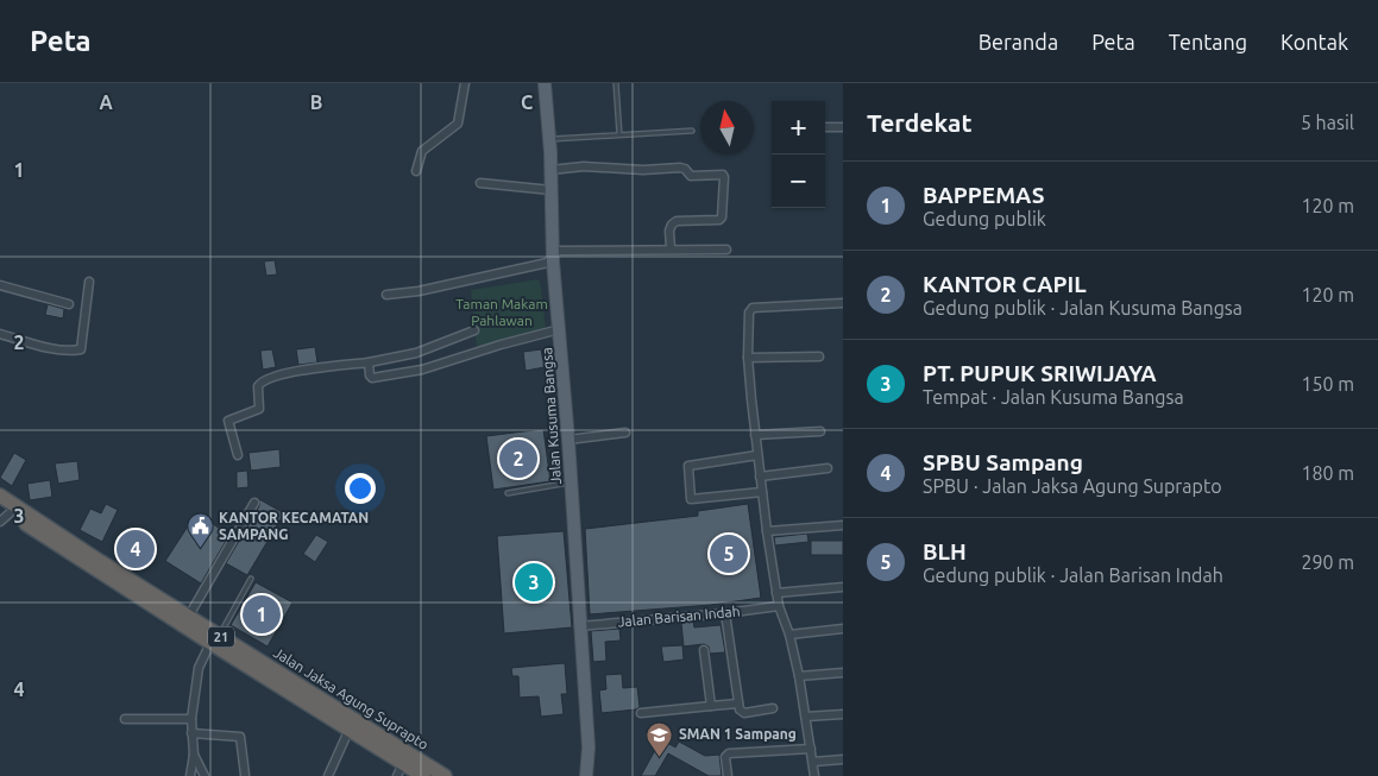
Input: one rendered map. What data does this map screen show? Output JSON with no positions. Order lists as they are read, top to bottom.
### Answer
{
  "streets": {
    "highway": ["21", "Jalan Jaksa Agung Suprapto"],
    "main road": ["Jalan Kusuma Bangsa"],
    "street": ["Jalan Barisan Indah"]
  },
  "crossings": [
    ["Jalan Kusuma Bangsa", "Jalan Barisan Indah"]
  ],
  "parks": ["Taman Makam Pahlawan"],
  "places": {
    "public building": ["KANTOR KECAMATAN SAMPANG"],
    "school or university": ["SMAN 1 Sampang"]
  },
  "north": "top",
  "page": {
    "header": "Peta",
    "nav": [
      "Beranda",
      "Peta",
      "Tentang",
      "Kontak"
    ],
    "heading": ["Terdekat", "5 hasil"],
    "map_buttons": ["+", "−"],
    "list": [
      {
        "mark": "1",
        "name": "BAPPEMAS",
        "note": "Gedung publik",
        "value": "120 m"
      },
      {
        "mark": "2",
        "name": "KANTOR CAPIL",
        "note": "Gedung publik · Jalan Kusuma Bangsa",
        "value": "120 m"
      },
      {
        "mark": "3",
        "name": "PT. PUPUK SRIWIJAYA",
        "note": "Tempat · Jalan Kusuma Bangsa",
        "value": "150 m"
      },
      {
        "mark": "4",
        "name": "SPBU Sampang",
        "note": "SPBU · Jalan Jaksa Agung Suprapto",
        "value": "180 m"
      },
      {
        "mark": "5",
        "name": "BLH",
        "note": "Gedung publik · Jalan Barisan Indah",
        "value": "290 m"
      }
    ],
    "pins": [
      "2",
      "4",
      "5",
      "3",
      "1"
    ]
  },
  "grid": {
    "columns": ["A", "B", "C"],
    "rows": [
      "1",
      "2",
      "3",
      "4"
    ]
  }
}
